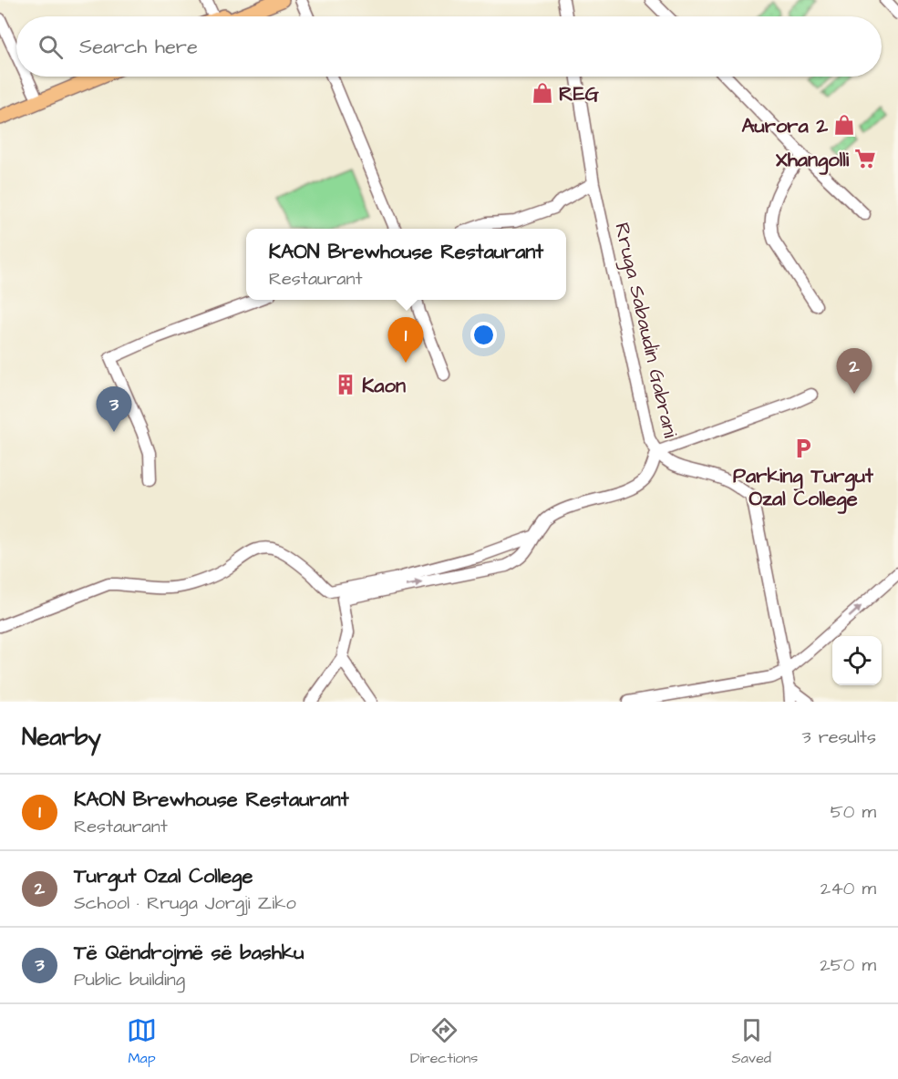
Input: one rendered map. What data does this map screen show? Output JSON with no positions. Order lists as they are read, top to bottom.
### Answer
{
  "streets": {
    "street": ["Rruga Sabaudin Gabrani"]
  },
  "places": {
    "shop": ["REG", "Aurora 2"],
    "supermarket": ["Xhangolli"],
    "building": ["Kaon"],
    "parking": ["Parking Turgut Ozal College"]
  },
  "page": {
    "search": "Search here",
    "popup": ["KAON Brewhouse Restaurant", "Restaurant"],
    "pins": ["1", "2", "3"],
    "heading": ["Nearby", "3 results"],
    "list": [
      {
        "mark": "1",
        "name": "KAON Brewhouse Restaurant",
        "note": "Restaurant",
        "value": "50 m"
      },
      {
        "mark": "2",
        "name": "Turgut Ozal College",
        "note": "School · Rruga Jorgji Ziko",
        "value": "240 m"
      },
      {
        "mark": "3",
        "name": "Të Qëndrojmë së bashku",
        "note": "Public building",
        "value": "250 m"
      }
    ],
    "nav": ["Map", "Directions", "Saved"]
  }
}
